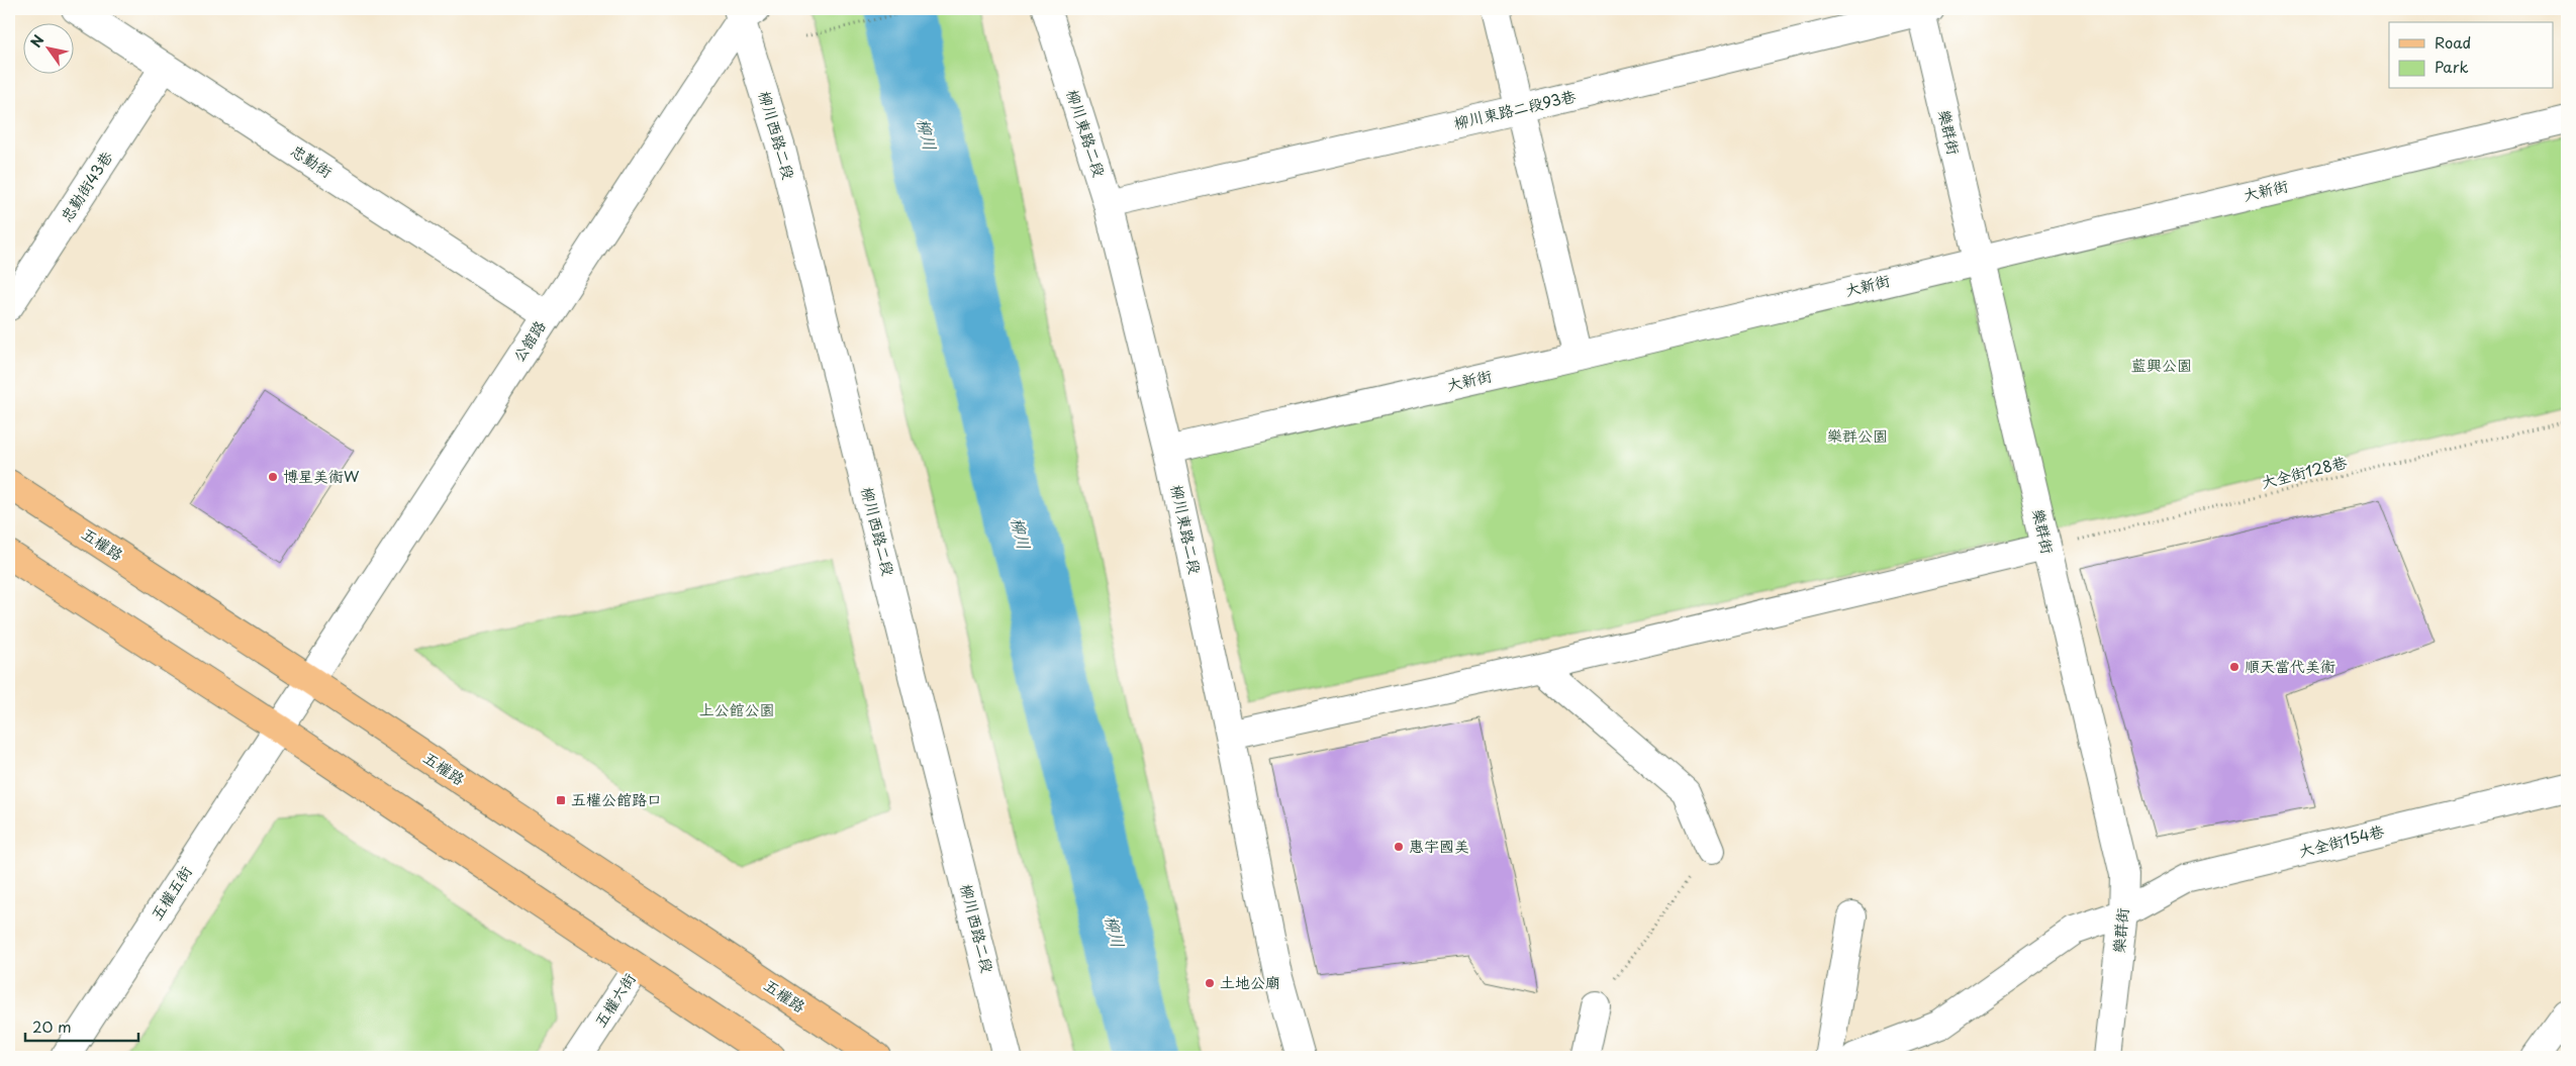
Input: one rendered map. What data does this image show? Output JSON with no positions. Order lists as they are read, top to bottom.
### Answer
{
  "streets": {
    "main road": ["五權路"],
    "street": [
      "柳川東路二段93巷",
      "樂群街",
      "柳川東路二段",
      "柳川西路二段",
      "忠勤街",
      "忠勤街43巷",
      "大新街",
      "公舘路",
      "大全街154巷",
      "五權五街",
      "五權六街"
    ],
    "path": ["大全街128巷"]
  },
  "crossings": [
    ["柳川東路二段93巷", "樂群街"],
    ["柳川東路二段93巷", "柳川東路二段"],
    ["樂群街", "大新街"],
    ["樂群街", "大全街128巷"],
    ["樂群街", "大全街154巷"],
    ["柳川東路二段", "大新街"],
    ["柳川西路二段", "公舘路"],
    ["忠勤街", "忠勤街43巷"],
    ["忠勤街", "公舘路"],
    ["公舘路", "五權路"],
    ["公舘路", "五權五街"]
  ],
  "water": ["柳川"],
  "parks": ["藍興公園", "樂群公園", "上公館公園"],
  "places": {
    "other": [
      "博星美術W",
      "順天當代美術",
      "惠宇國美",
      "土地公廟"
    ],
    "transit": ["五權公館路口"]
  },
  "legend": ["Road", "Park"],
  "scale_bar": "20 m",
  "north": "top left"
}
